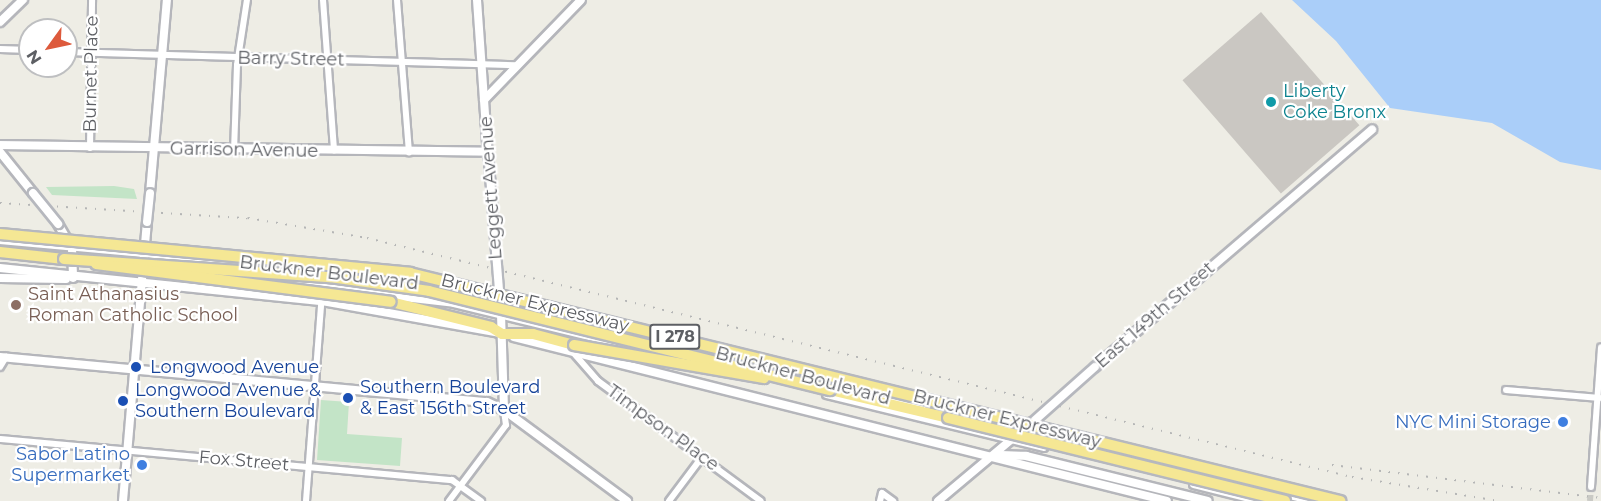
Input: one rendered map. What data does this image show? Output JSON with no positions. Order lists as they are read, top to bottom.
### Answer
{
  "streets": {
    "highway": ["Bruckner Expressway", "I 278"],
    "main road": [
      "Garrison Avenue",
      "Leggett Avenue",
      "Bruckner Boulevard",
      "East 149th Street"
    ],
    "street": [
      "Barry Street",
      "Burnet Place",
      "Timpson Place",
      "Fox Street"
    ]
  },
  "crossings": [
    ["Barry Street", "Burnet Place"],
    ["Barry Street", "Leggett Avenue"],
    ["Burnet Place", "Garrison Avenue"],
    ["Garrison Avenue", "Leggett Avenue"],
    ["Leggett Avenue", "Bruckner Boulevard"],
    ["Leggett Avenue", "Fox Street"],
    ["Bruckner Boulevard", "Bruckner Expressway"],
    ["Bruckner Boulevard", "East 149th Street"],
    ["Bruckner Boulevard", "Timpson Place"]
  ],
  "places": [
    "Liberty Coke Bronx",
    "Saint Athanasius Roman Catholic School",
    "Longwood Avenue",
    "Southern Boulevard & East 156th Street",
    "Longwood Avenue & Southern Boulevard",
    "NYC Mini Storage",
    "Sabor Latino Supermarket"
  ],
  "north": "bottom left"
}
